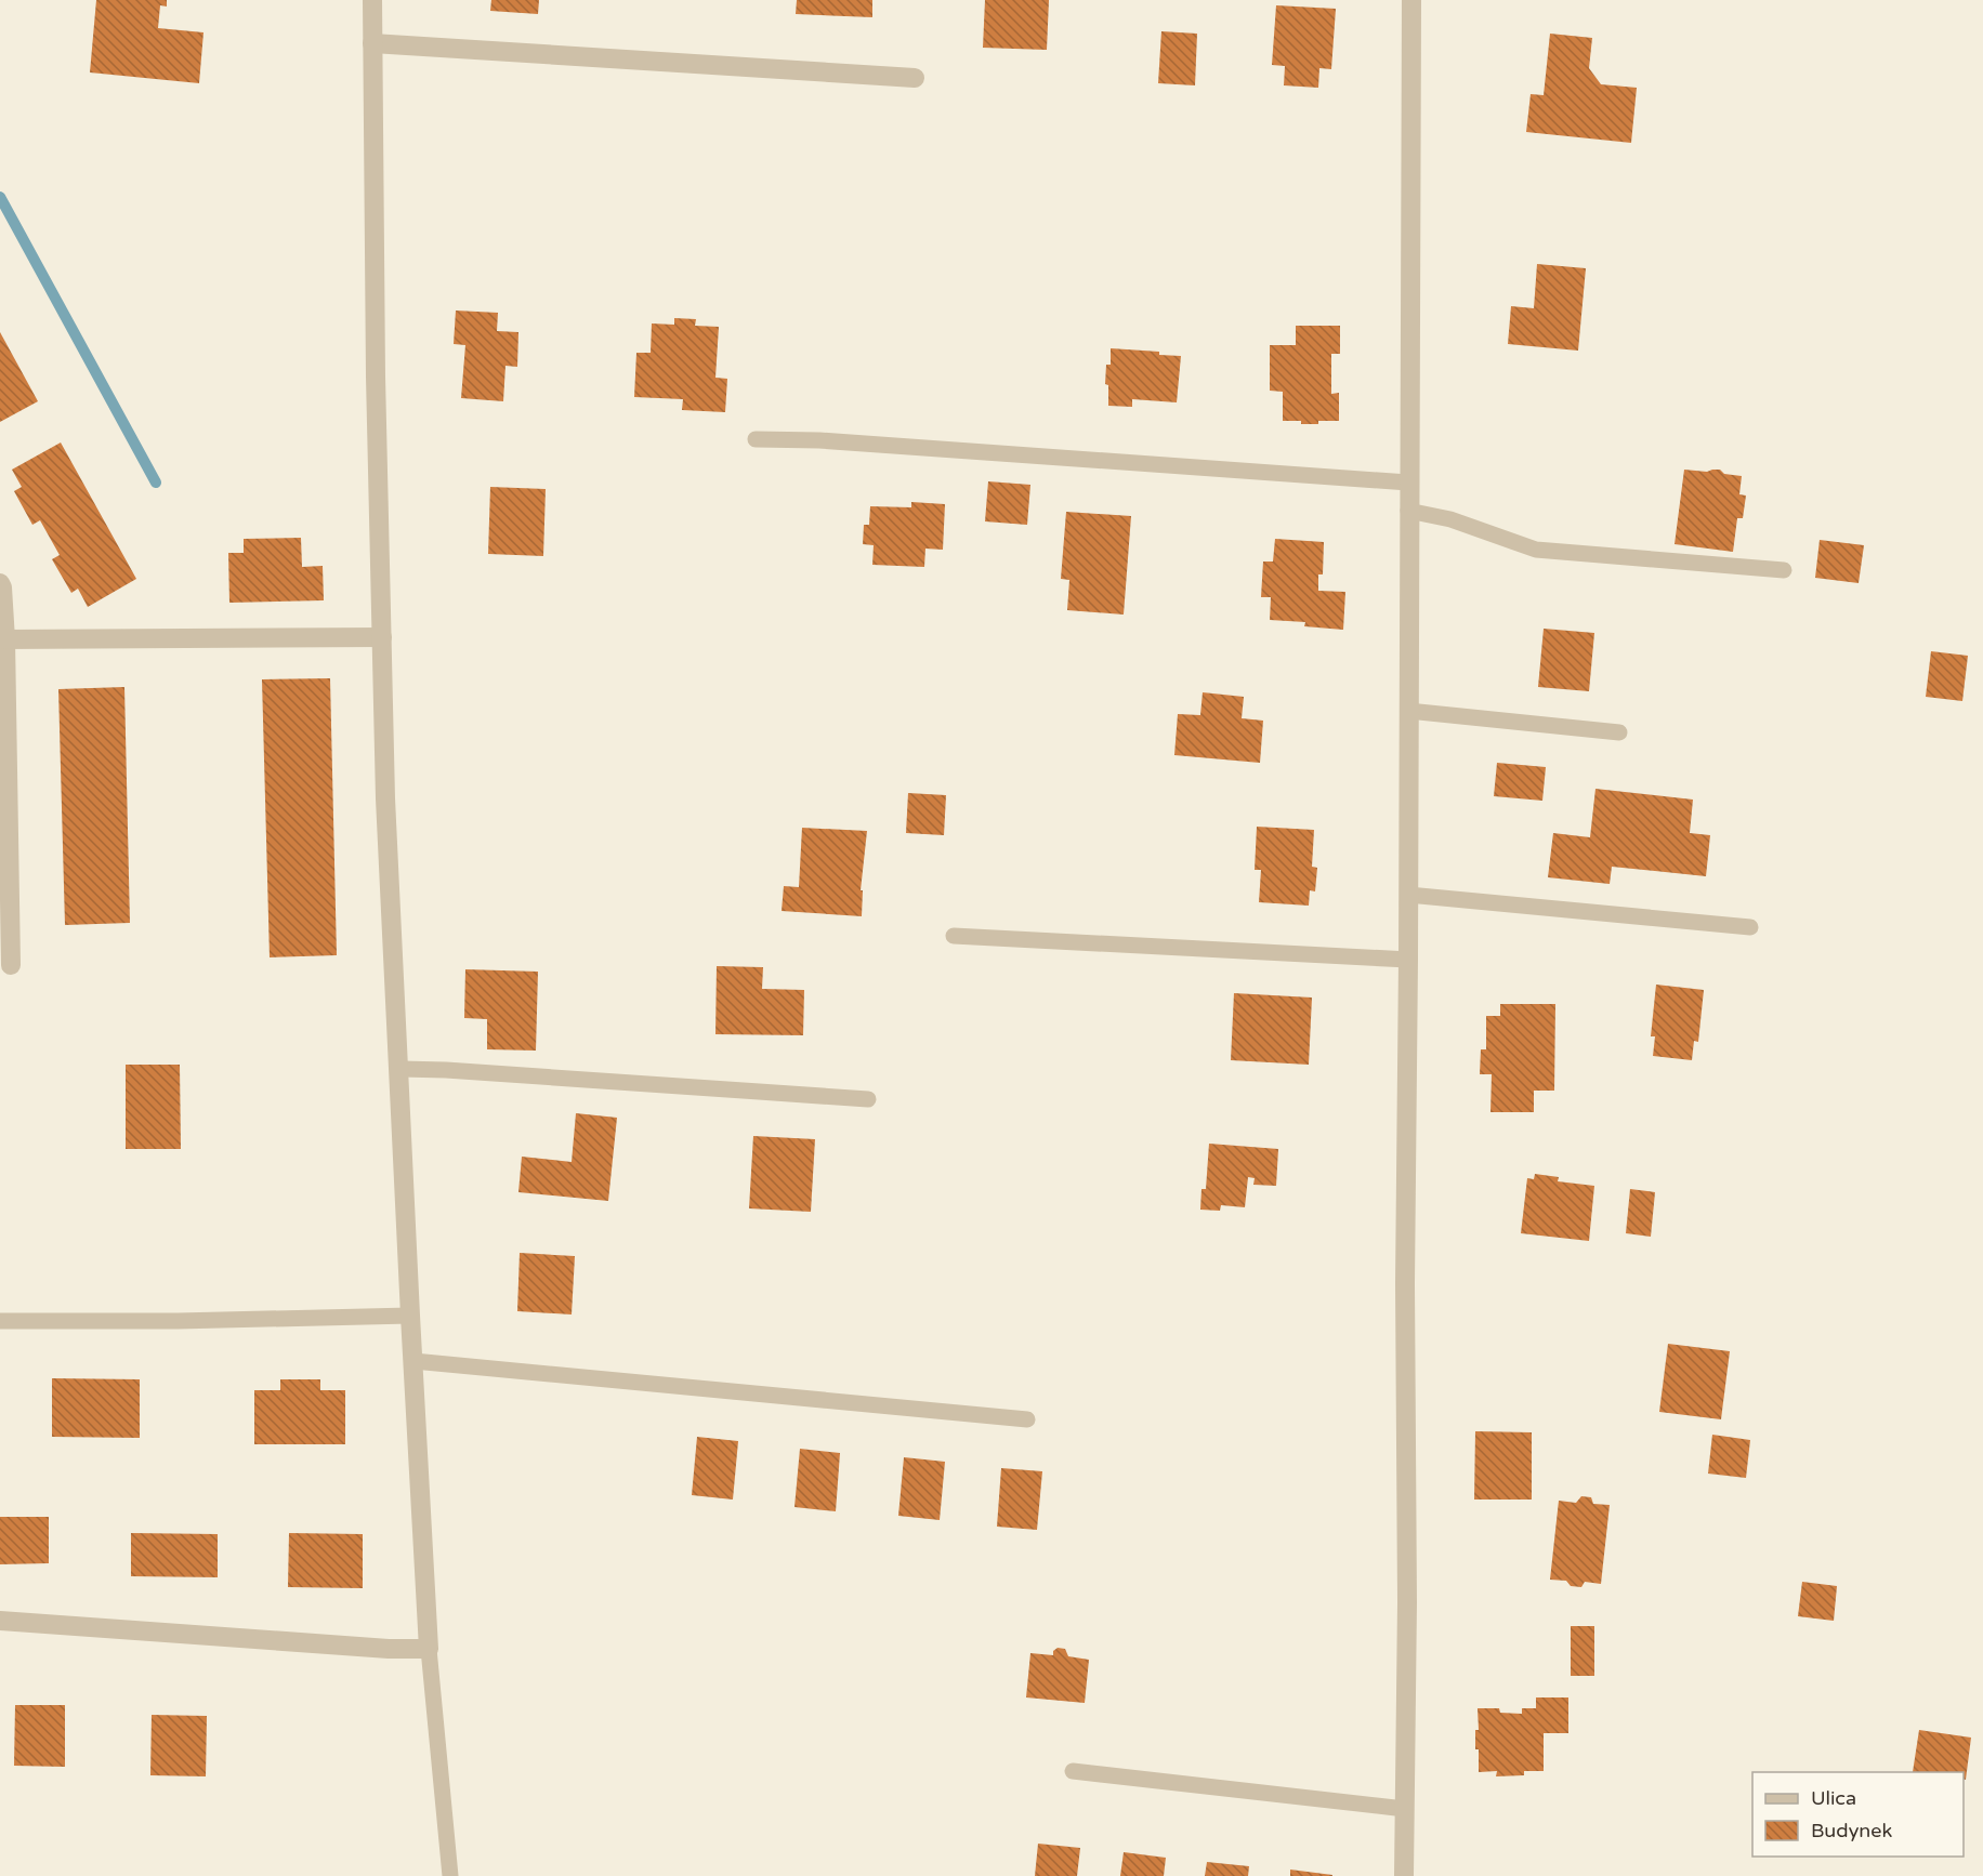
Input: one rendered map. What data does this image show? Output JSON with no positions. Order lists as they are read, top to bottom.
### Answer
{
  "legend": ["Ulica", "Budynek"]
}
